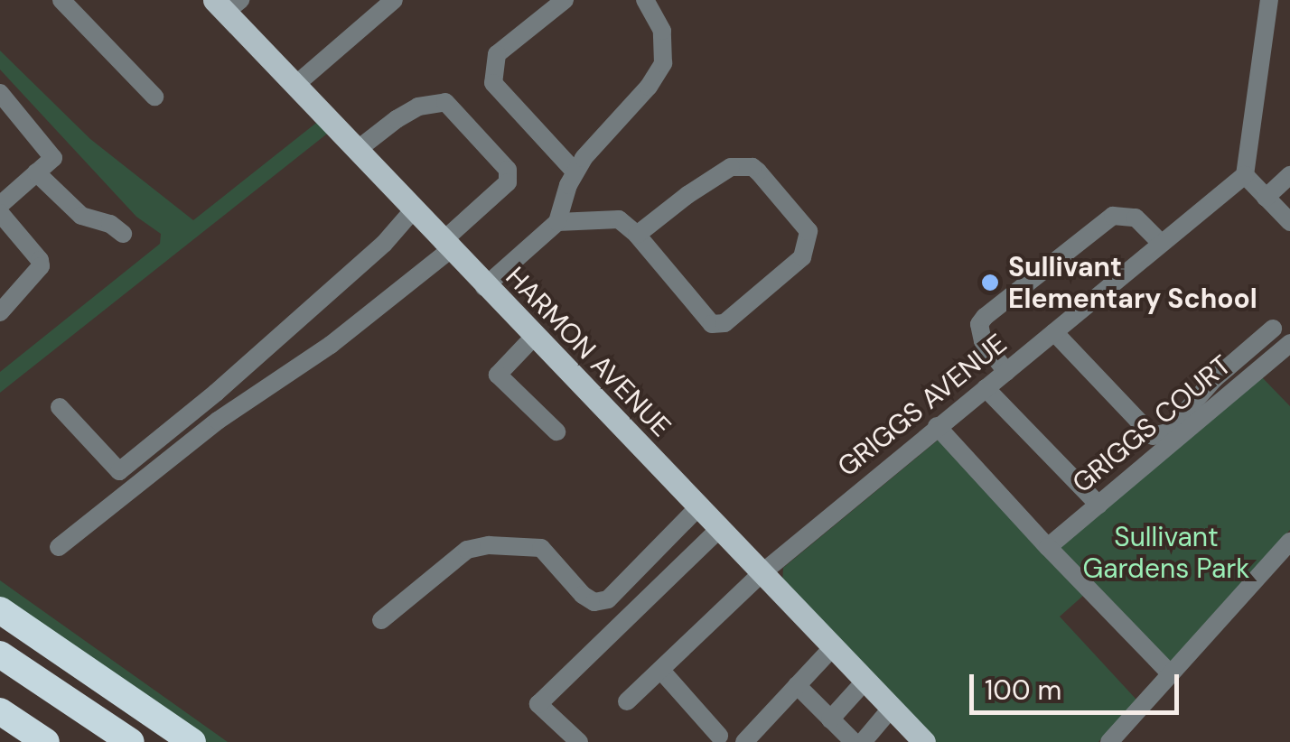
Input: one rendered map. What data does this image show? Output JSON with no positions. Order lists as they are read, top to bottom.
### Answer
{
  "streets": {
    "main road": ["HARMON AVENUE"],
    "street": ["GRIGGS AVENUE", "GRIGGS COURT"]
  },
  "crossings": [
    ["HARMON AVENUE", "GRIGGS AVENUE"]
  ],
  "parks": ["Sullivant Gardens Park"],
  "places": ["Sullivant Elementary School"],
  "scale_bar": "100 m"
}
